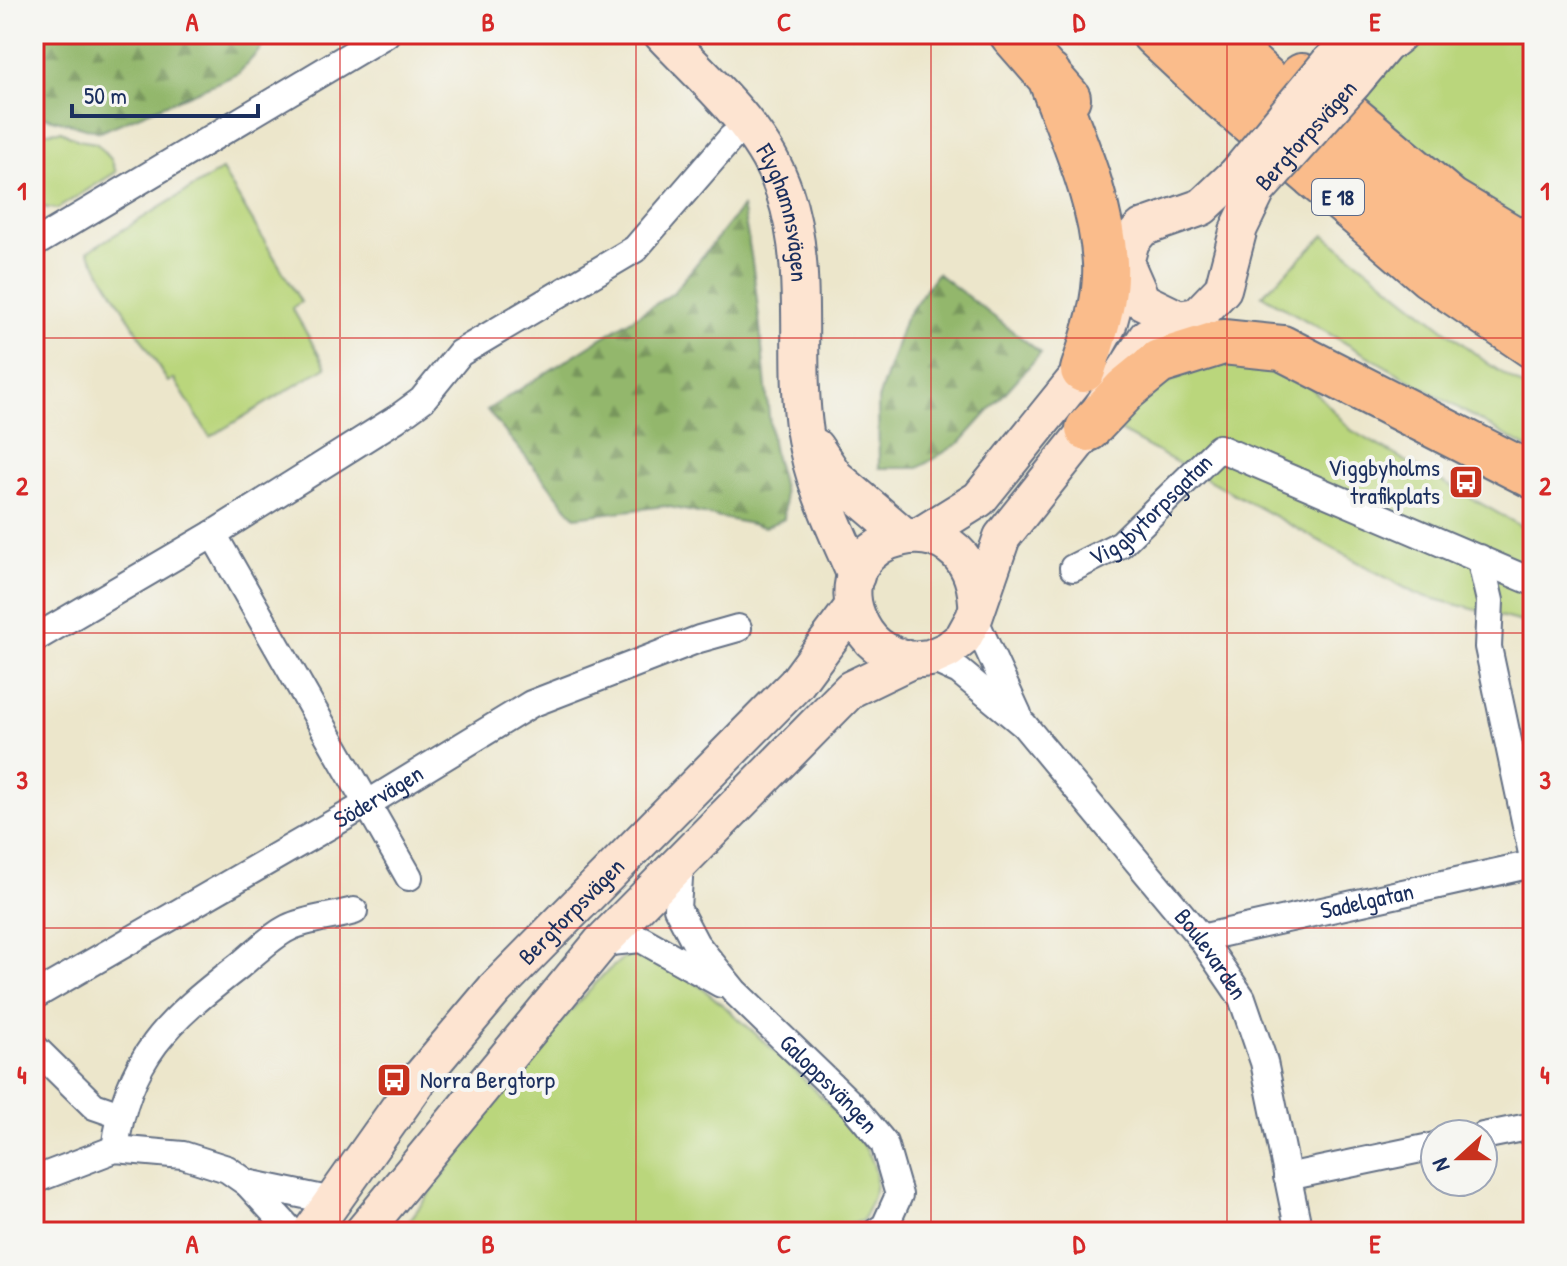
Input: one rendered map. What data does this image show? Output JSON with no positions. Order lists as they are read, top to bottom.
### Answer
{
  "streets": {
    "highway": ["E 18"],
    "main road": ["Bergtorpsvägen", "Flyghamnsvägen"],
    "street": [
      "Viggbytorpsgatan",
      "Södervägen",
      "Sadelgatan",
      "Boulevarden",
      "Galoppsvängen"
    ]
  },
  "crossings": [
    ["Bergtorpsvägen", "Flyghamnsvägen"],
    ["Bergtorpsvägen", "Boulevarden"],
    ["Bergtorpsvägen", "Galoppsvängen"],
    ["Flyghamnsvägen", "Boulevarden"],
    ["Sadelgatan", "Boulevarden"]
  ],
  "places": {
    "bus stop": ["Viggbyholms trafikplats", "Norra Bergtorp"]
  },
  "scale_bar": "50 m",
  "north": "left",
  "grid": {
    "columns": [
      "A",
      "B",
      "C",
      "D",
      "E"
    ],
    "rows": [
      "1",
      "2",
      "3",
      "4"
    ]
  }
}
